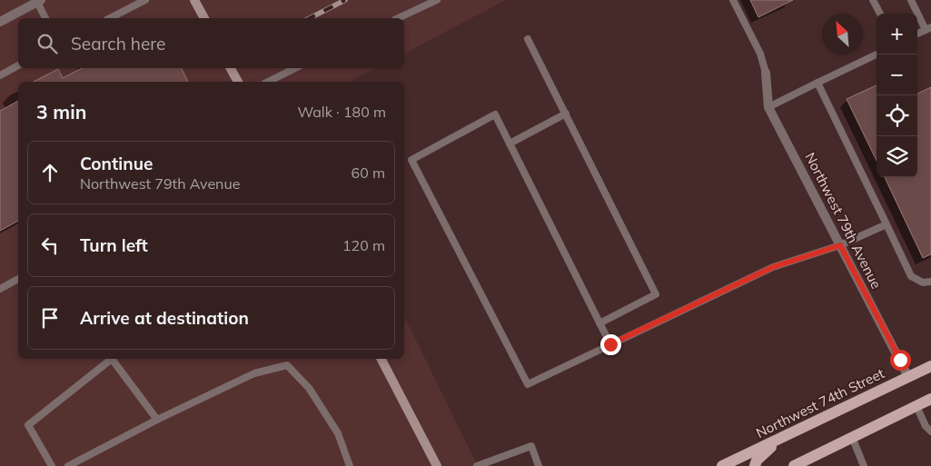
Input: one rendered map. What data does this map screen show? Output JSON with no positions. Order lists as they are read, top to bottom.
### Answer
{
  "streets": {
    "main road": ["Northwest 74th Street"],
    "street": ["Northwest 79th Avenue"]
  },
  "crossings": [
    ["Northwest 79th Avenue", "Northwest 74th Street"]
  ],
  "north": "top left",
  "page": {
    "map_buttons": ["+", "−"],
    "search": "Search here",
    "heading": ["3 min", "Walk · 180 m"],
    "list": [
      ["Continue", "Northwest 79th Avenue", "60 m"],
      ["Turn left", "120 m"],
      "Arrive at destination"
    ]
  }
}
